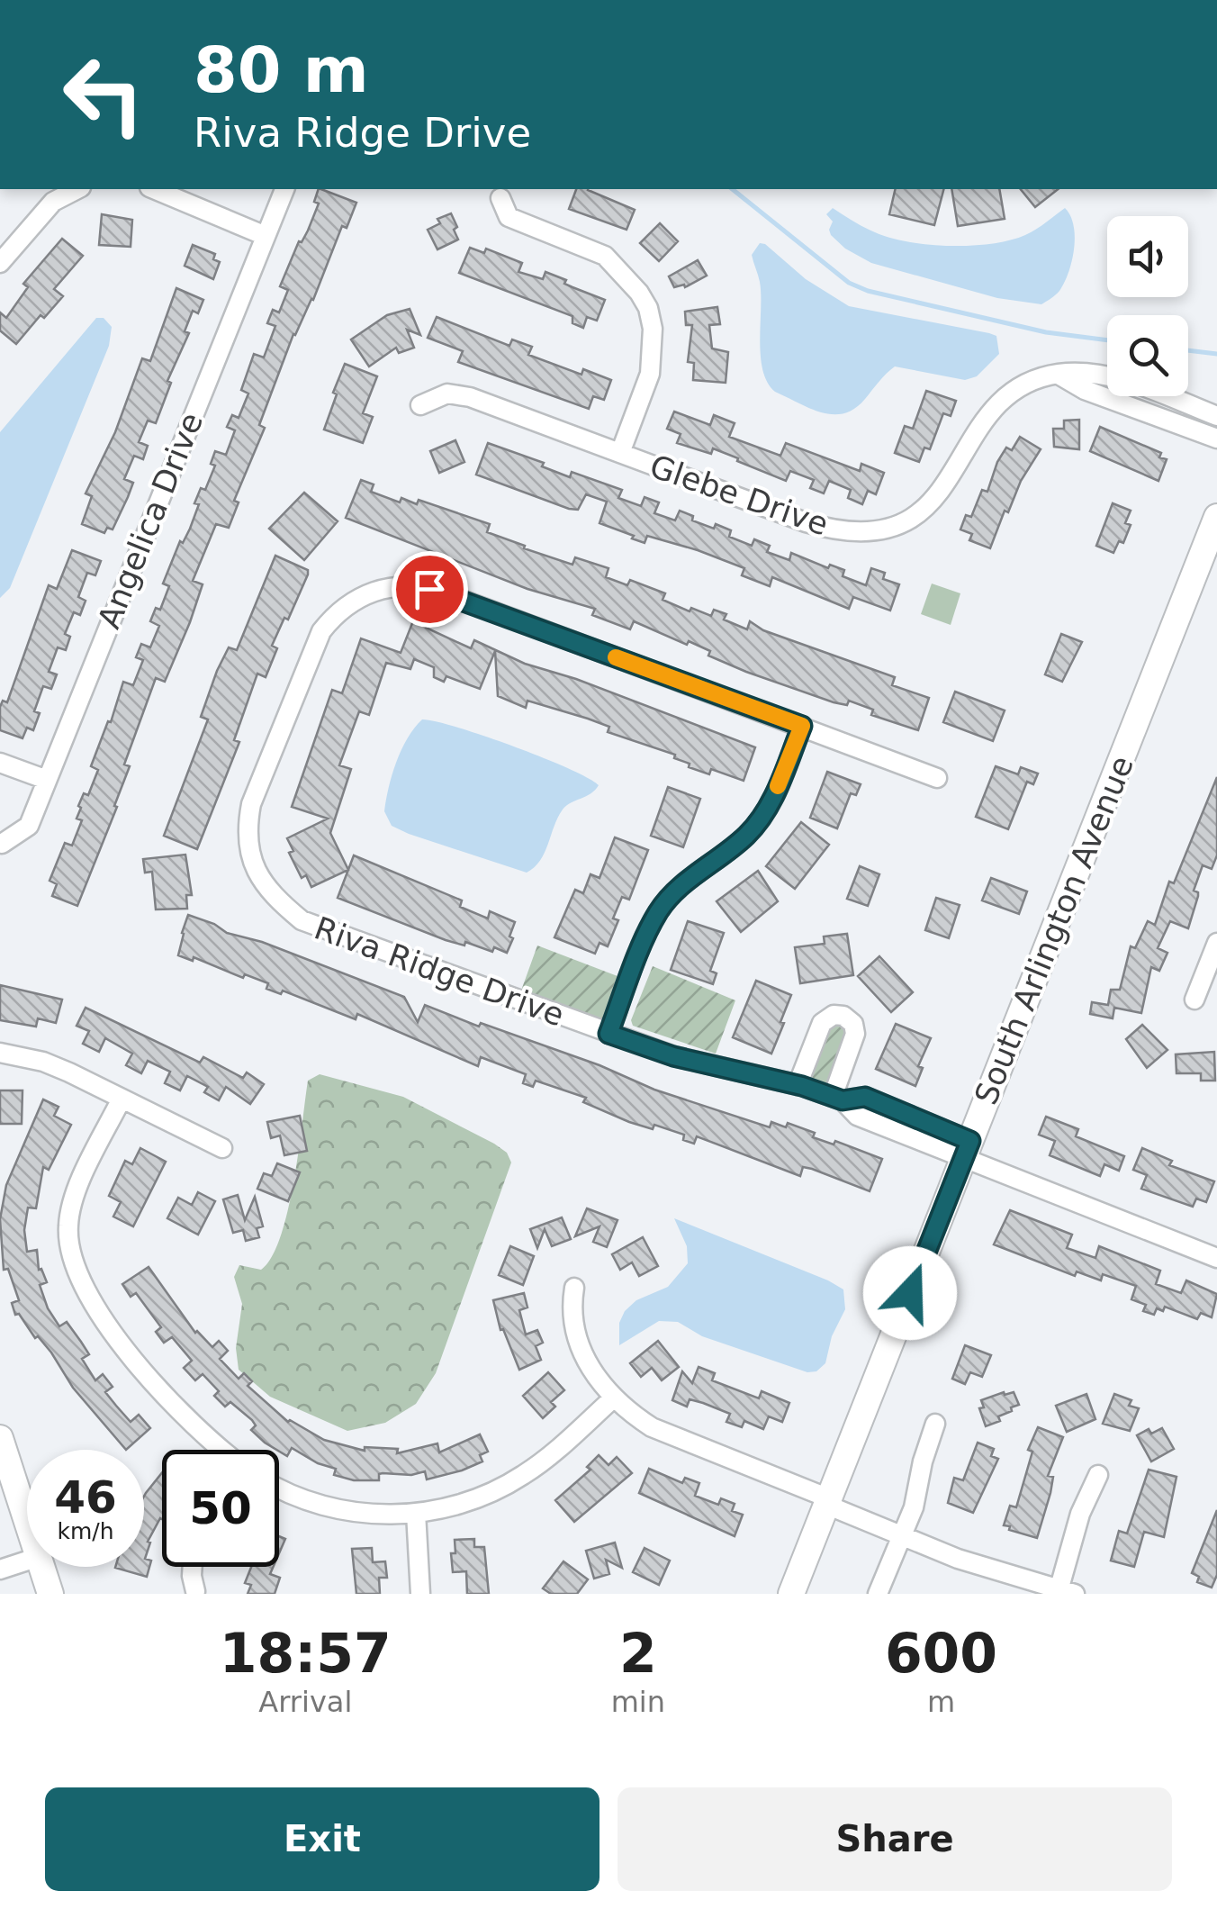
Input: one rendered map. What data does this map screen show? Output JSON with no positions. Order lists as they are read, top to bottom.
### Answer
{
  "streets": {
    "main road": ["South Arlington Avenue"],
    "street": ["Glebe Drive", "Angelica Drive", "Riva Ridge Drive"]
  },
  "crossings": [
    ["South Arlington Avenue", "Riva Ridge Drive"]
  ],
  "page": {
    "turn": ["80 m", "Riva Ridge Drive"],
    "speed": "46 km/h",
    "limit": "50",
    "eta": [
      "18:57",
      "Arrival",
      "2",
      "min",
      "600",
      "m"
    ],
    "buttons": ["Exit", "Share"]
  }
}
